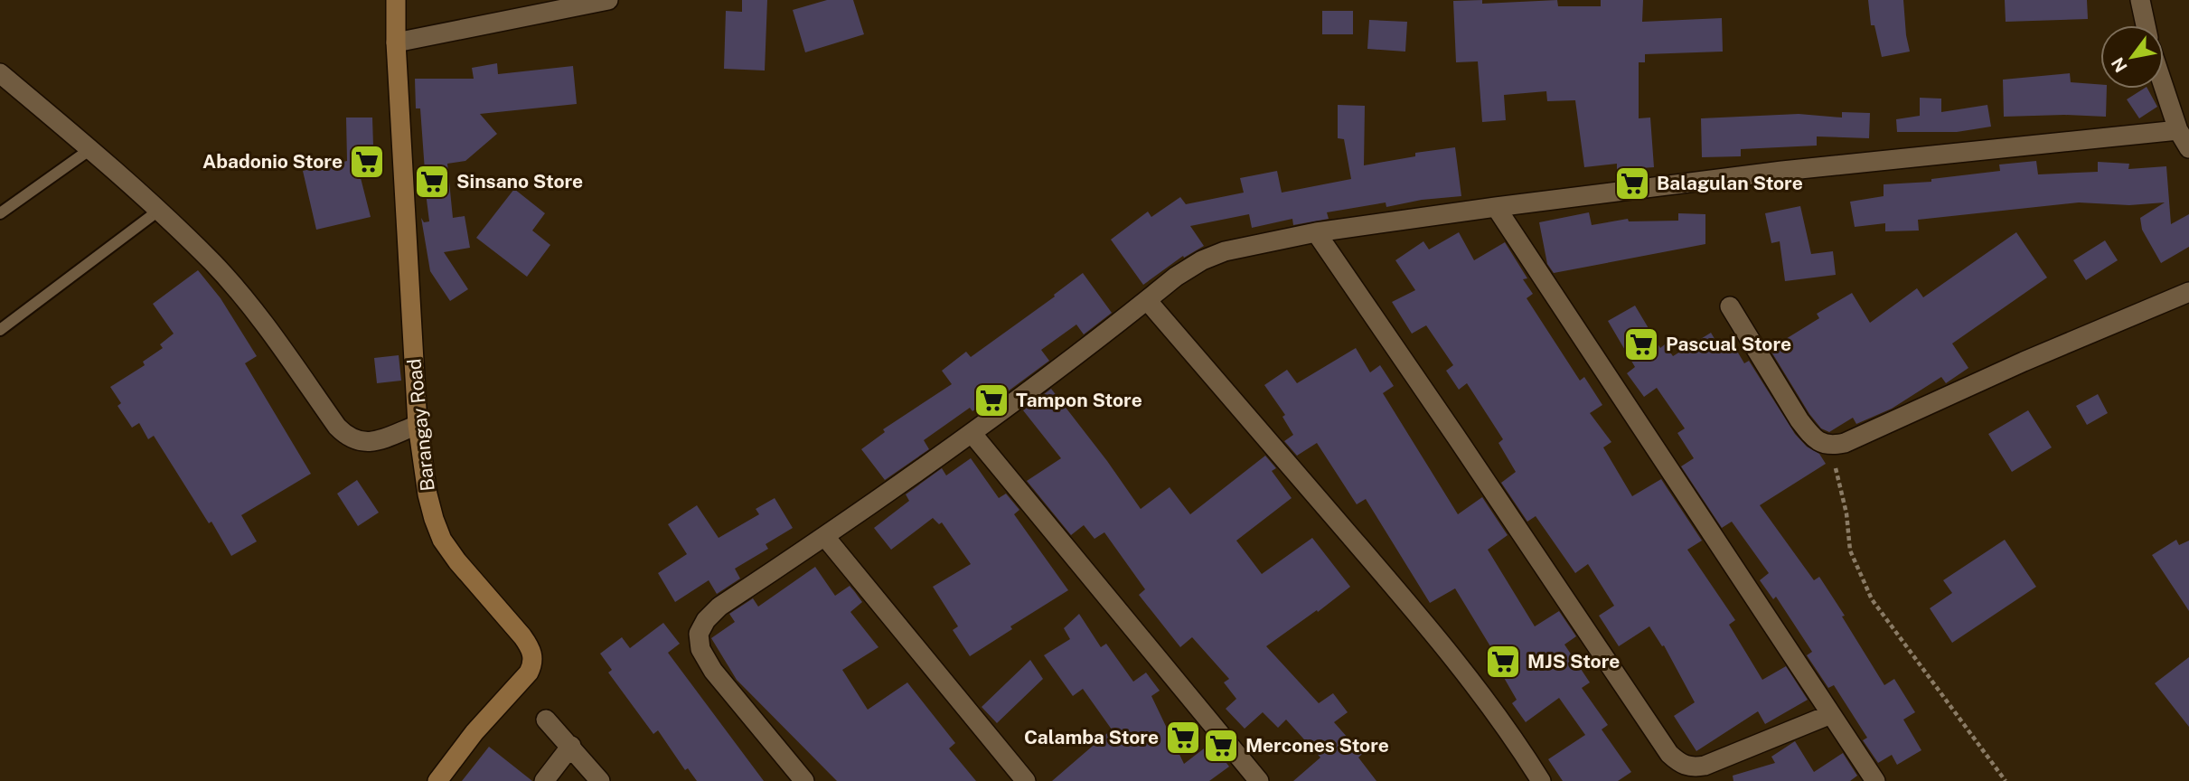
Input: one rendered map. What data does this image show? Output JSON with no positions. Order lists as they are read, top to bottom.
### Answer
{
  "streets": {
    "street": ["Barangay Road"]
  },
  "places": {
    "supermarket": [
      "Abadonio Store",
      "Sinsano Store",
      "Balagulan Store",
      "Pascual Store",
      "Tampon Store",
      "MJS Store",
      "Calamba Store",
      "Mercones Store"
    ]
  },
  "north": "bottom left"
}
